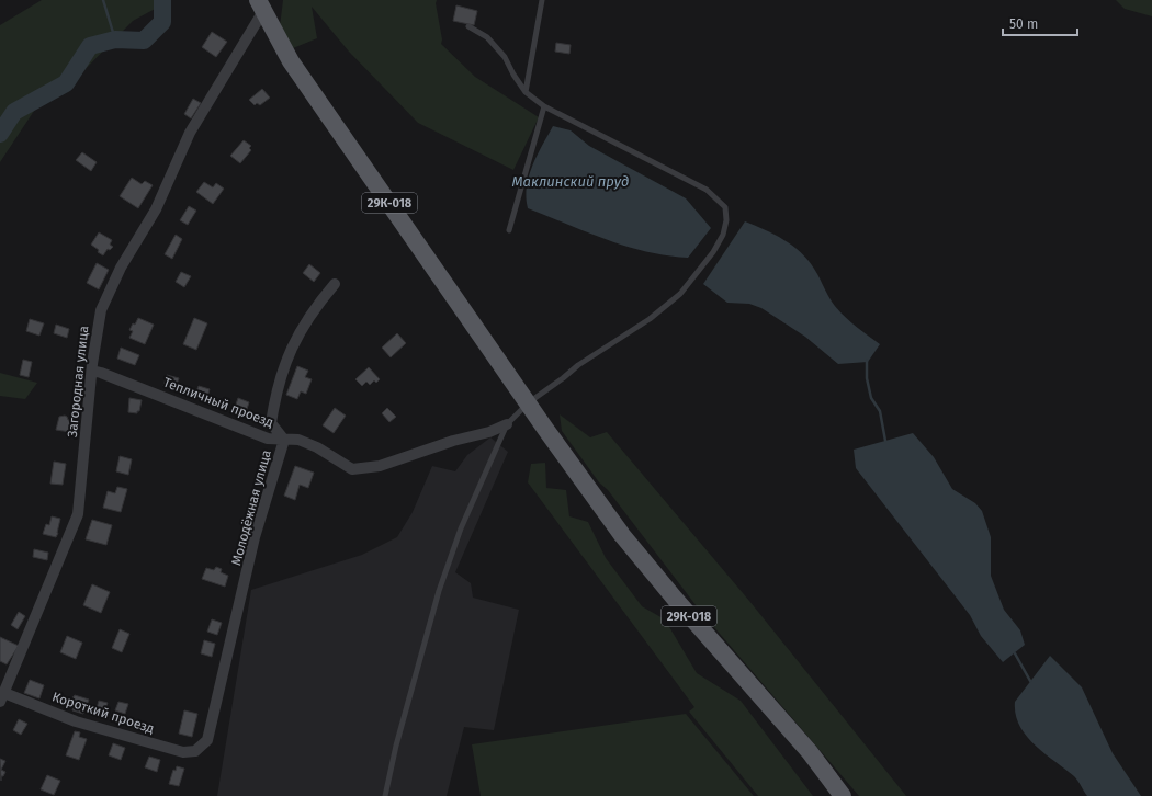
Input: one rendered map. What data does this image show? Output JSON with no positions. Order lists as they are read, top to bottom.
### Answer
{
  "streets": {
    "main road": ["29К-018"],
    "street": [
      "Загородная улица",
      "Тепличный проезд",
      "Молодёжная улица",
      "Короткий проезд"
    ]
  },
  "crossings": [
    ["29К-018", "Загородная улица"],
    ["Загородная улица", "Тепличный проезд"],
    ["Загородная улица", "Короткий проезд"],
    ["Тепличный проезд", "Молодёжная улица"],
    ["Молодёжная улица", "Короткий проезд"]
  ],
  "water": ["Маклинский пруд"],
  "scale_bar": "50 m"
}
